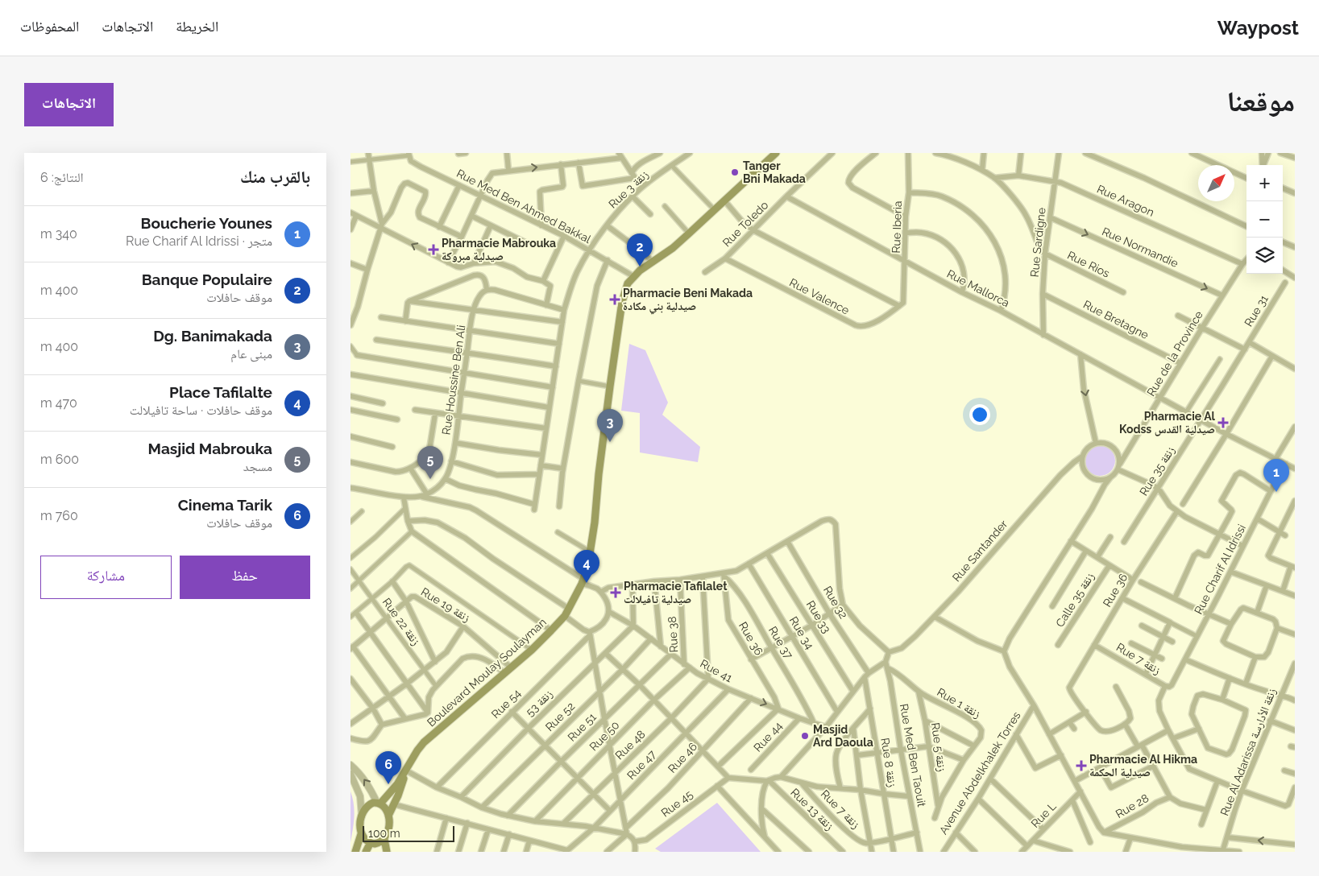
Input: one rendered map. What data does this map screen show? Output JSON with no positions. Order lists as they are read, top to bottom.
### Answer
{
  "streets": {
    "main road": ["Boulevard Moulay Soulayman"],
    "street": [
      "Rue 3 زنقة",
      "Rue Aragon",
      "Rue Med Ben Ahmed Bakkal",
      "Rue Toledo",
      "Rue Iberia",
      "Rue Sardigne",
      "Rue Normandie",
      "Rue Rios",
      "Rue Mallorca",
      "Rue Valence",
      "Rue 31",
      "Rue Bretagne",
      "Rue de la Province",
      "Rue Houssine Ben Ali",
      "Rue 35 زنقة",
      "Rue Santander",
      "Rue Charif Al Idrissi",
      "Rue 36",
      "Calle 35 زنقة",
      "Rue 32",
      "Rue 19 زنقة",
      "Rue 33",
      "Rue 22 زنقة",
      "Rue 34",
      "Rue 38",
      "Rue 37",
      "Rue 7 زنقة",
      "Rue 41",
      "زنقة 53",
      "Rue 1 زنقة",
      "Rue 54",
      "Rue 52",
      "Rue 51",
      "Rue 50",
      "Rue 44",
      "Rue 48",
      "Rue 5 زنقة",
      "Rue Al Adarissa زنقة الأدارسة",
      "Rue Med Ben Taouit",
      "Rue 46",
      "Rue 8 زنقة",
      "Rue 47",
      "Avenue Abdelkhalek Torres",
      "Rue 45",
      "Rue 28",
      "Rue 13 زنقة",
      "Rue L"
    ]
  },
  "crossings": [
    ["Rue 3 زنقة", "Rue Med Ben Ahmed Bakkal"],
    ["Rue 3 زنقة", "Rue Houssine Ben Ali"],
    ["Rue Aragon", "Rue Sardigne"],
    ["Rue Aragon", "Rue de la Province"],
    ["Rue Med Ben Ahmed Bakkal", "Boulevard Moulay Soulayman"],
    ["Rue Toledo", "Rue Mallorca"],
    ["Rue Toledo", "Rue Valence"],
    ["Rue Iberia", "Rue Mallorca"],
    ["Rue Iberia", "Rue Valence"],
    ["Rue Sardigne", "Rue Normandie"],
    ["Rue Sardigne", "Rue Rios"],
    ["Rue Sardigne", "Rue Mallorca"],
    ["Rue Sardigne", "Rue Bretagne"],
    ["Rue Normandie", "Rue de la Province"],
    ["Rue Mallorca", "Rue de la Province"],
    ["Rue Mallorca", "Rue 35 زنقة"],
    ["Rue Mallorca", "Rue Charif Al Idrissi"],
    ["Rue 31", "Rue 35 زنقة"],
    ["Rue Bretagne", "Rue de la Province"],
    ["Rue de la Province", "Rue Santander"],
    ["Rue Charif Al Idrissi", "Rue 7 زنقة"],
    ["Rue 36", "Rue 37"],
    ["Rue 36", "Rue 7 زنقة"],
    ["Rue 36", "Rue 41"],
    ["Rue 32", "Rue 8 زنقة"],
    ["Rue 19 زنقة", "Rue 22 زنقة"],
    ["Rue 19 زنقة", "Boulevard Moulay Soulayman"],
    ["Rue 38", "Rue 41"],
    ["Rue 37", "Rue 41"],
    ["Rue 41", "Boulevard Moulay Soulayman"],
    ["Rue 41", "زنقة 53"],
    ["Rue 41", "Rue 54"],
    ["Rue 41", "Rue 52"],
    ["Rue 41", "Rue 51"],
    ["Rue 41", "Rue 50"],
    ["Rue 41", "Rue 44"],
    ["Rue 41", "Rue 48"],
    ["Rue 41", "Rue 46"],
    ["Rue 41", "Rue 47"],
    ["Boulevard Moulay Soulayman", "Rue 54"],
    ["Rue 1 زنقة", "Rue 5 زنقة"],
    ["Rue 1 زنقة", "Rue Med Ben Taouit"]
  ],
  "one_way": ["Rue Normandie"],
  "places": {
    "other": ["Tanger Bni Makada", "Masjid Ard Daoula"],
    "health": [
      "Pharmacie Mabrouka صيدلية مبروكة",
      "Pharmacie Beni Makada صيدلية بني مكادة",
      "Pharmacie Al Kodss صيدلية القدس",
      "Pharmacie Tafilalet صيدلية تافيلالت",
      "Pharmacie Al Hikma صيدلية الحكمة"
    ]
  },
  "scale_bar": "100 m",
  "north": "top right",
  "page": {
    "header": "Waypost",
    "nav": ["الخريطة", "الاتجاهات", "المحفوظات"],
    "title": "موقعنا",
    "buttons": [
      "الاتجاهات",
      ["حفظ", "مشاركة"]
    ],
    "heading": ["بالقرب منك", "النتائج: 6"],
    "map_buttons": ["+", "−"],
    "list": [
      {
        "mark": "1",
        "name": "Boucherie Younes",
        "note": "متجر · Rue Charif Al Idrissi",
        "value": "340 m"
      },
      {
        "mark": "2",
        "name": "Banque Populaire",
        "note": "موقف حافلات",
        "value": "400 m"
      },
      {
        "mark": "3",
        "name": "Dg. Banimakada",
        "note": "مبنى عام",
        "value": "400 m"
      },
      {
        "mark": "4",
        "name": "Place Tafilalte",
        "note": "موقف حافلات · ساحة تافيلالت",
        "value": "470 m"
      },
      {
        "mark": "5",
        "name": "Masjid Mabrouka",
        "note": "مسجد",
        "value": "600 m"
      },
      {
        "mark": "6",
        "name": "Cinema Tarik",
        "note": "موقف حافلات",
        "value": "760 m"
      }
    ],
    "pins": [
      "2",
      "3",
      "5",
      "1",
      "4",
      "6"
    ],
    "scale": "100 m"
  }
}
